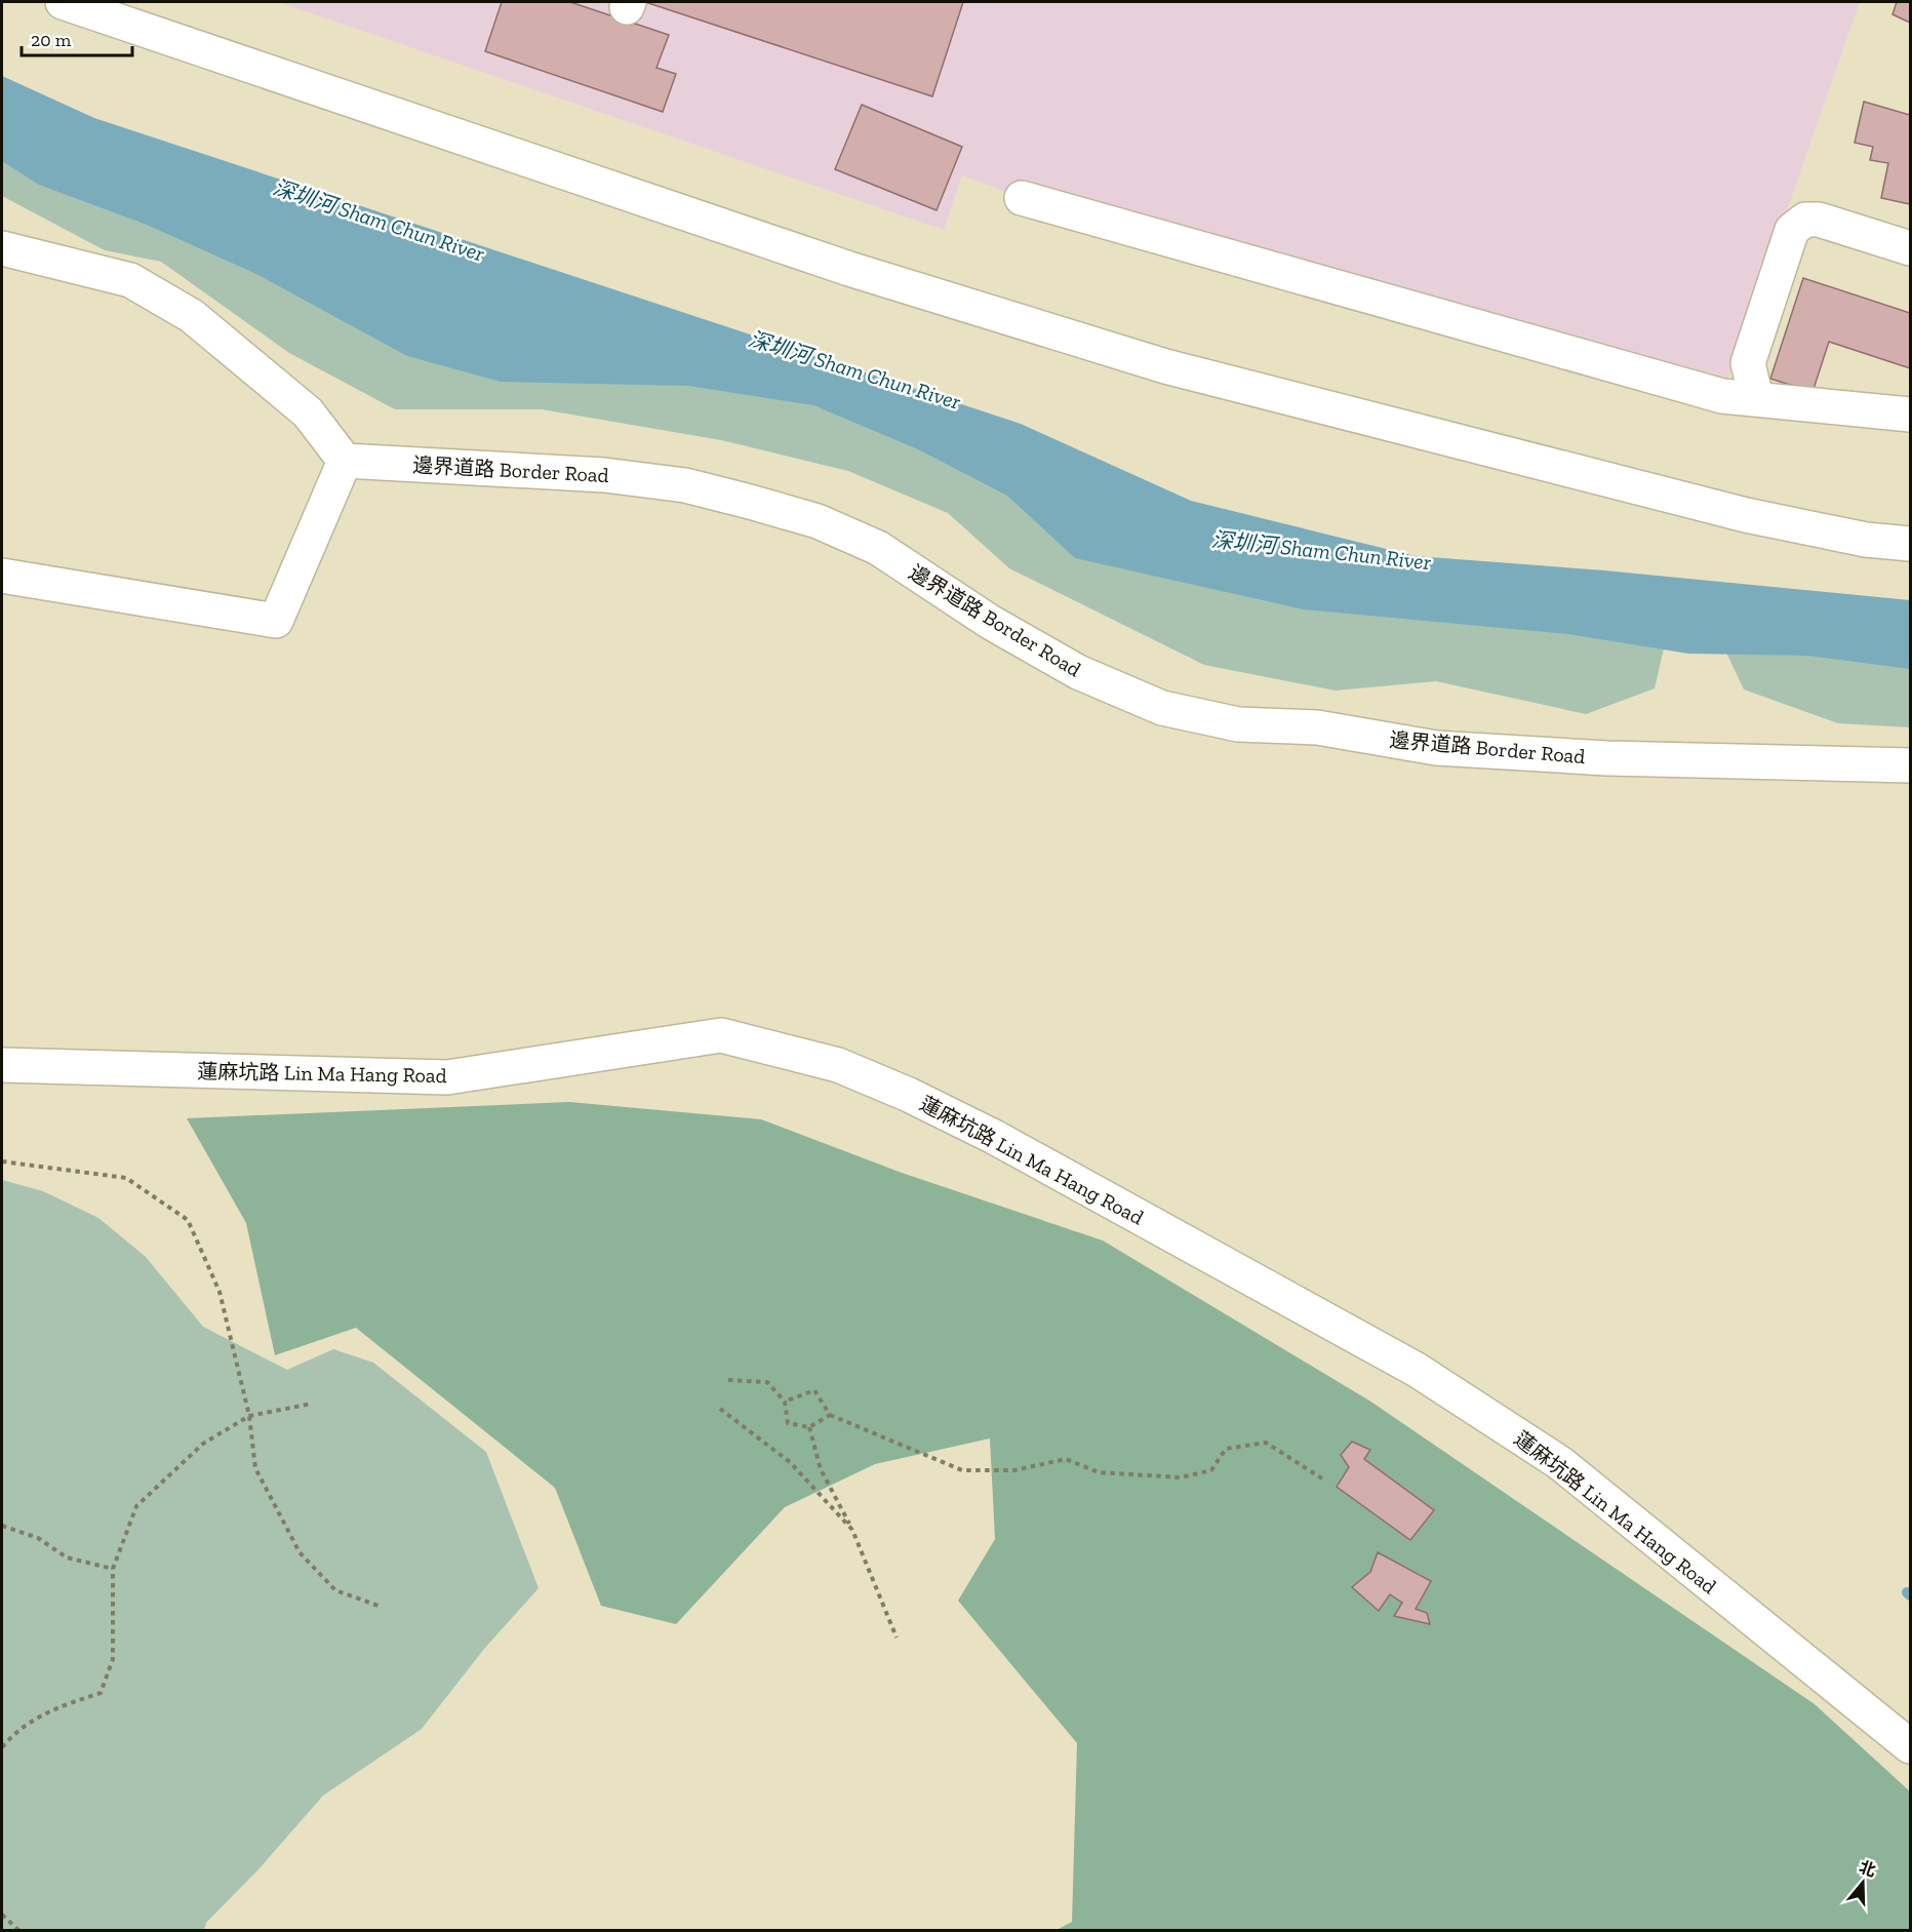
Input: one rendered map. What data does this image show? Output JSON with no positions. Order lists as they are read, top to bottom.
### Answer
{
  "streets": {
    "street": ["邊界道路 Border Road", "蓮麻坑路 Lin Ma Hang Road"]
  },
  "water": ["深圳河 Sham Chun River"],
  "scale_bar": "20 m",
  "north": "top"
}
